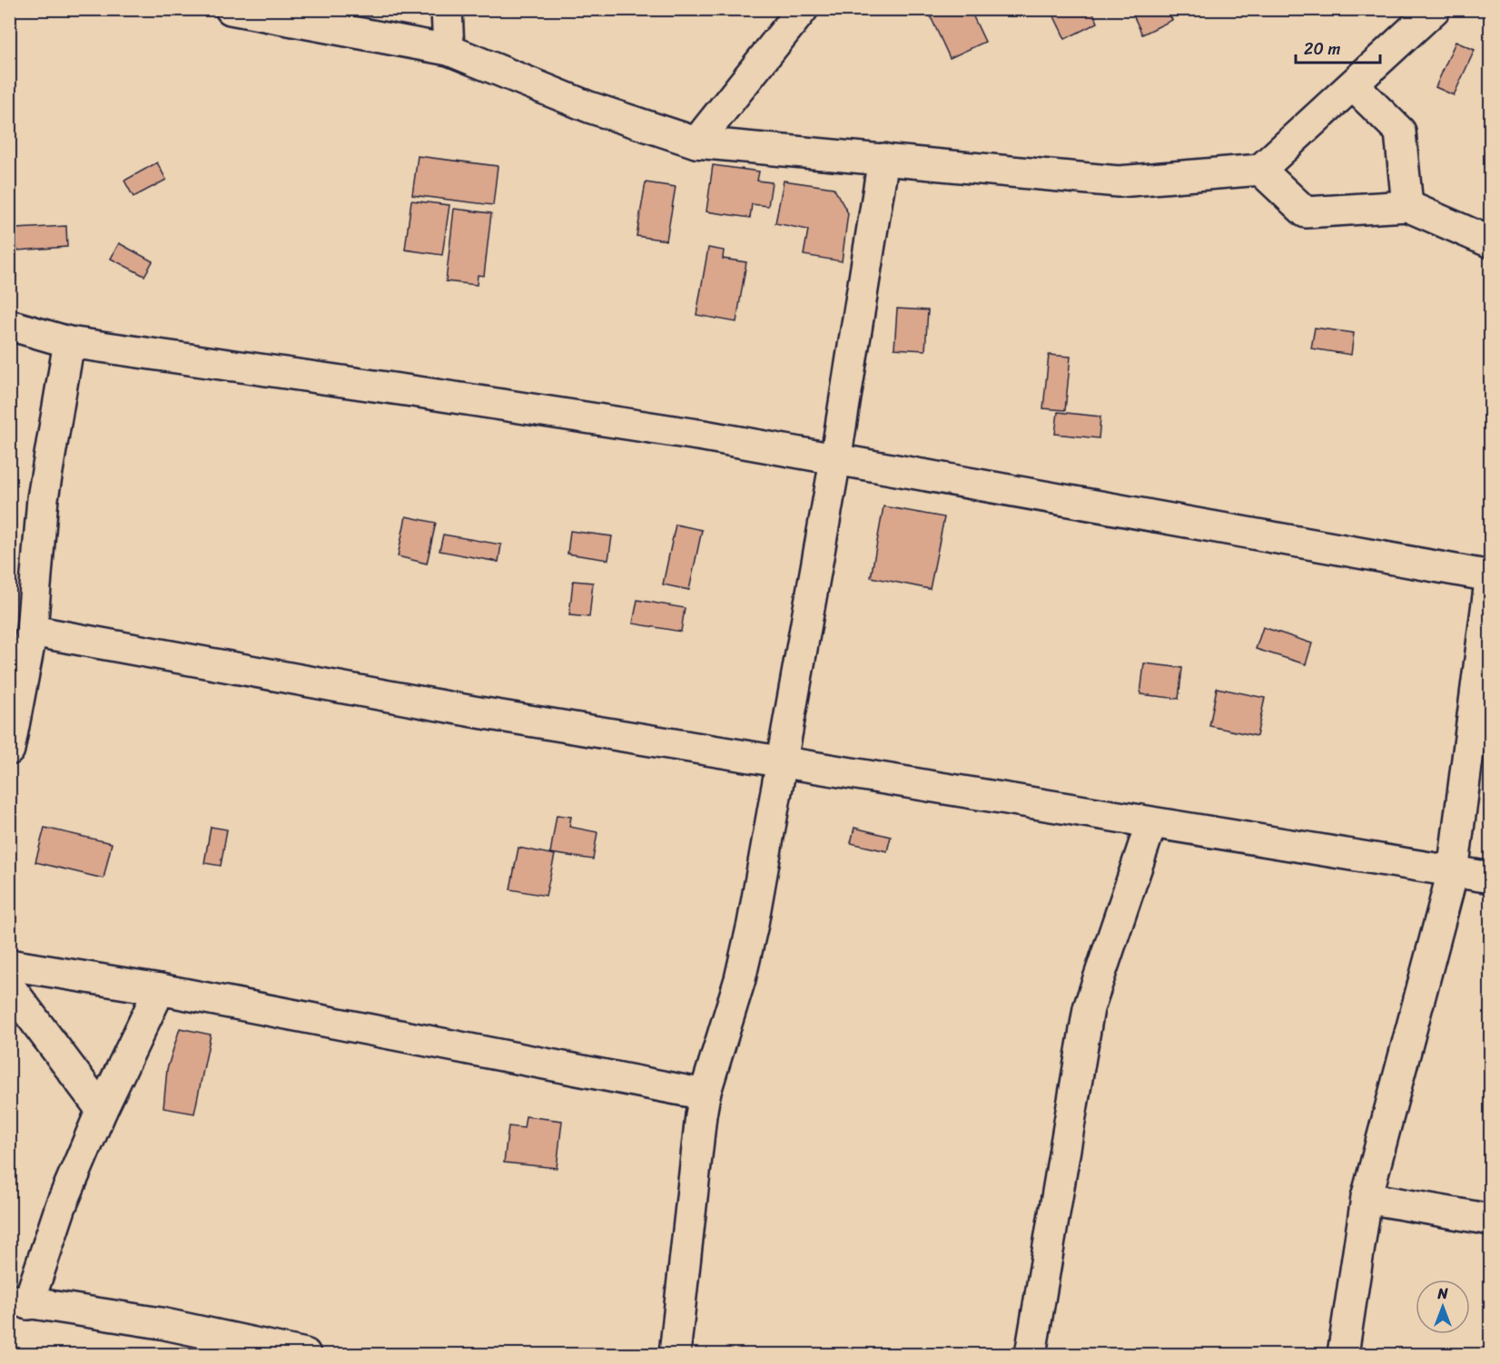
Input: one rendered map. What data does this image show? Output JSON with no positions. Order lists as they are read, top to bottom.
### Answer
{
  "scale_bar": "20 m",
  "north": "top"
}
